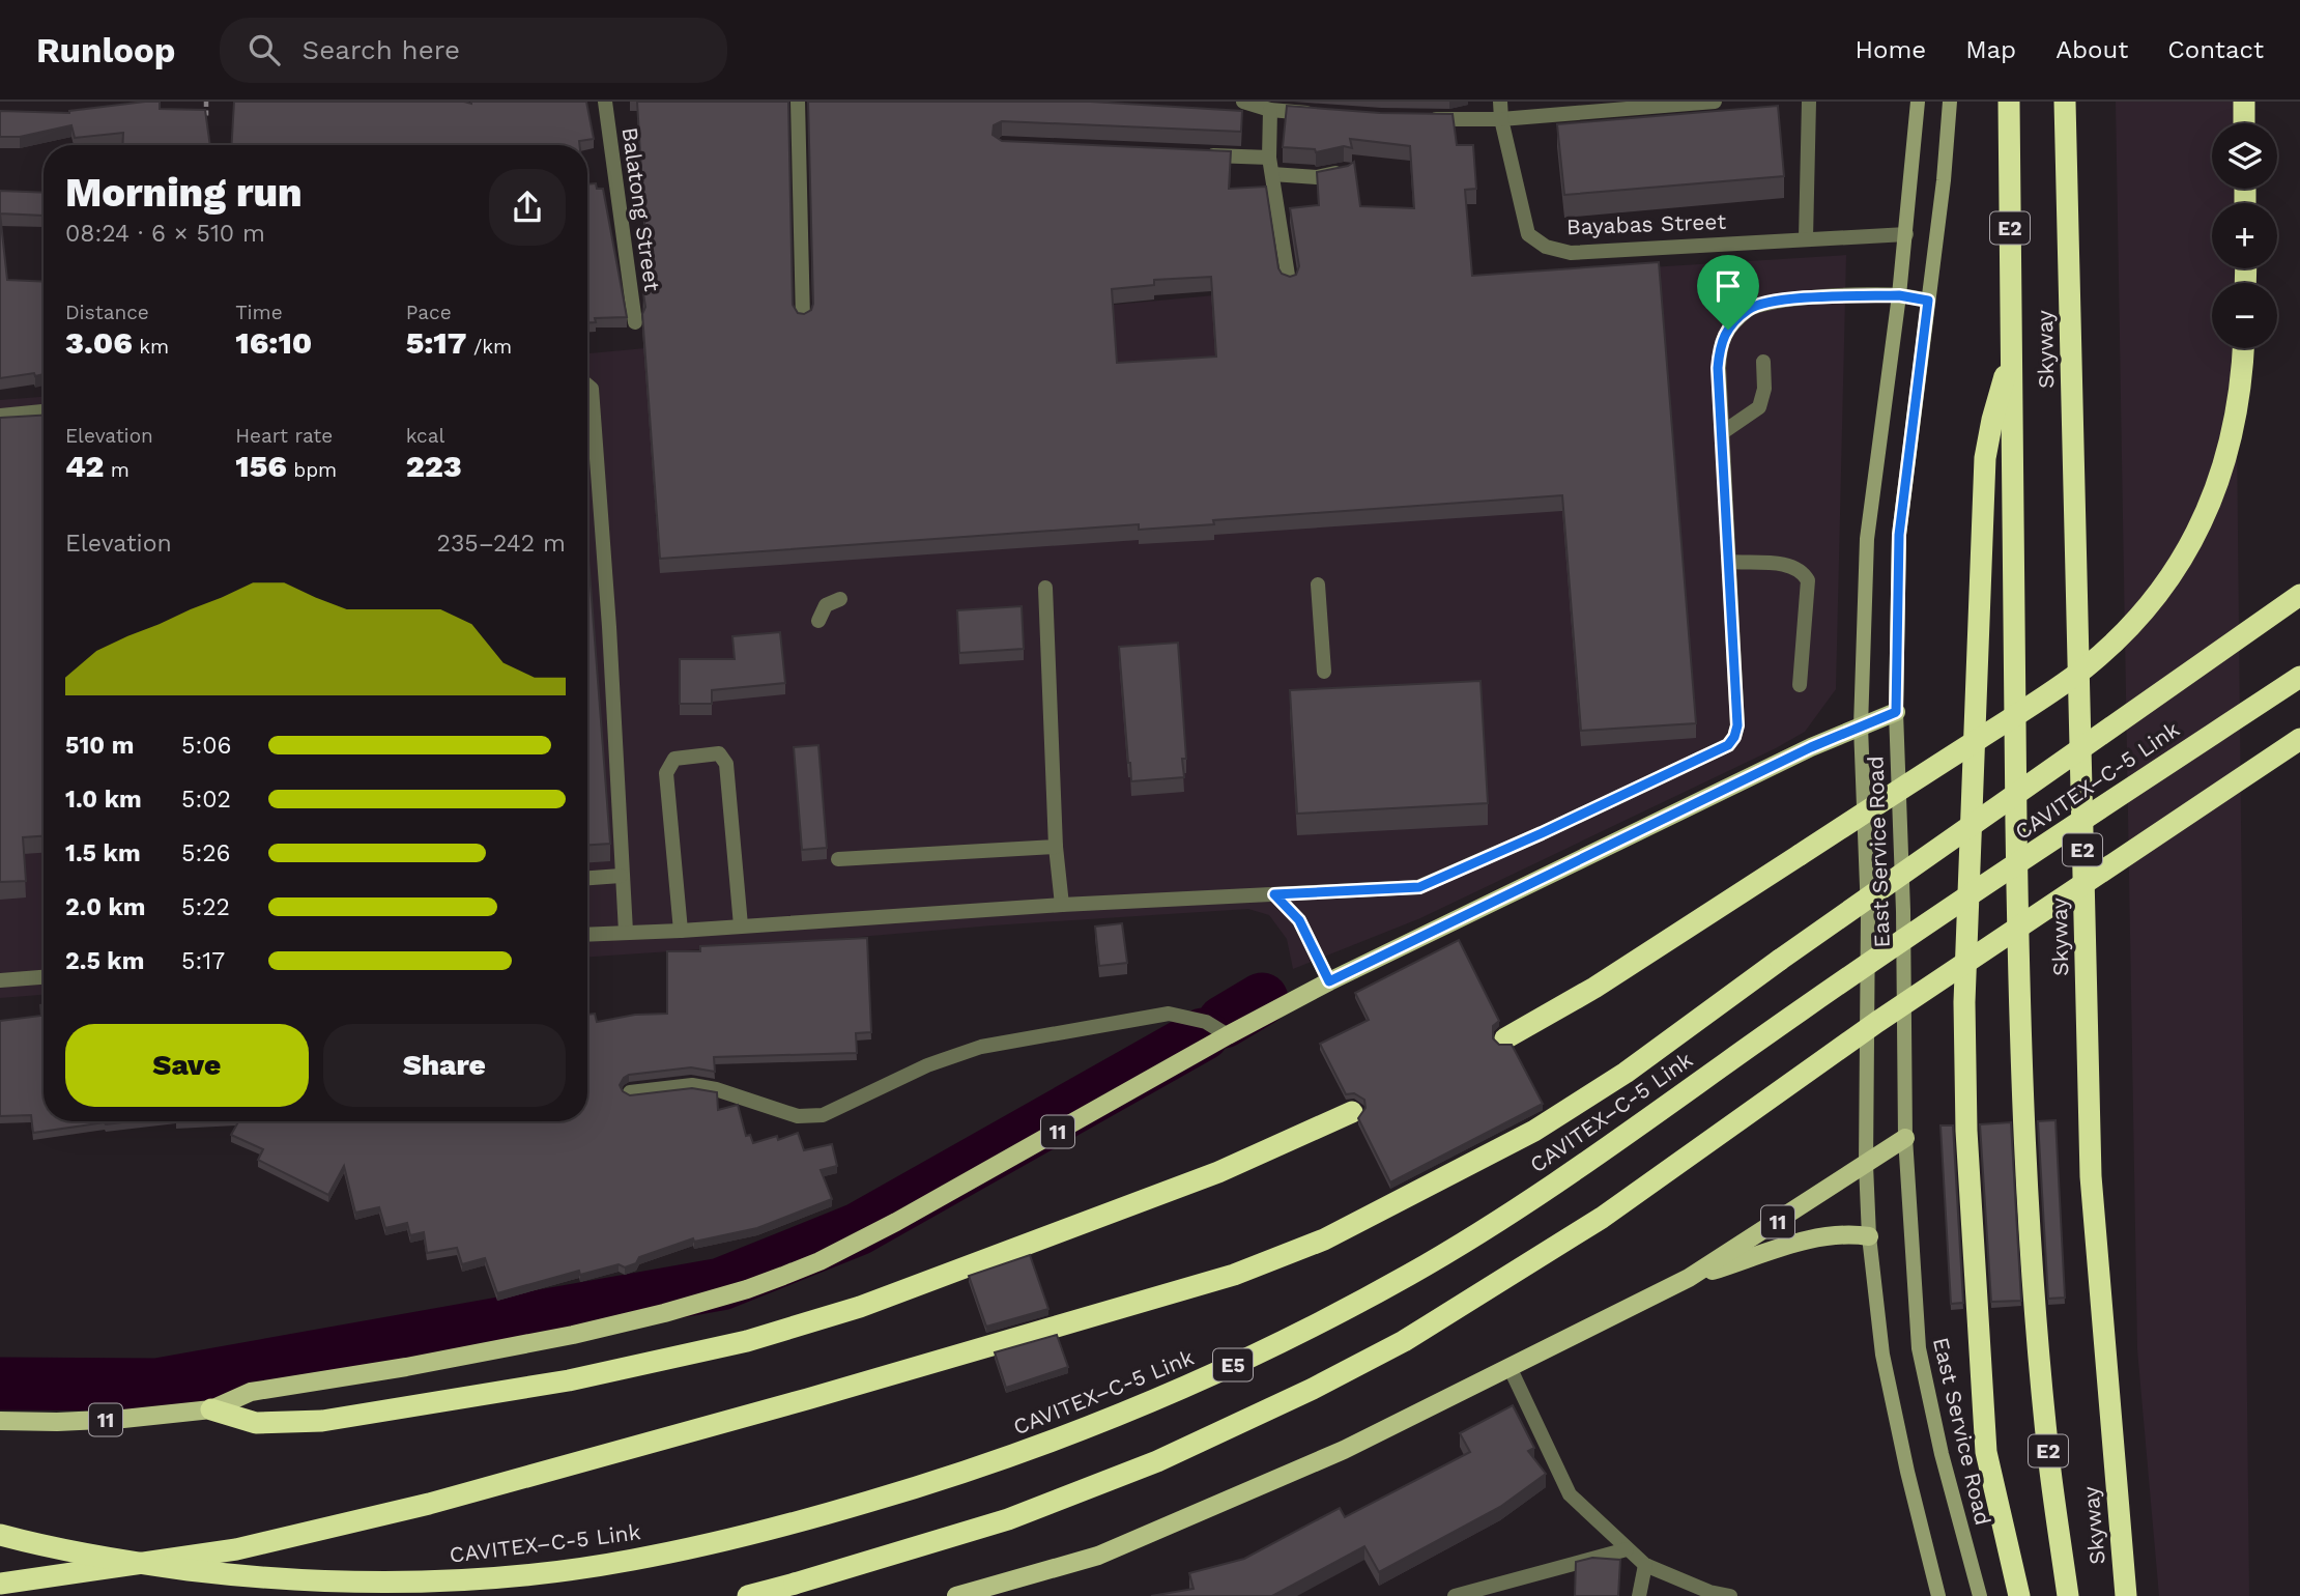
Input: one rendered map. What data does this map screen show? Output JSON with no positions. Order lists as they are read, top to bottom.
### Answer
{
  "streets": {
    "highway": [
      "E2",
      "Skyway",
      "CAVITEX–C-5 Link",
      "E5"
    ],
    "main road": ["East Service Road", "11"],
    "street": ["Balatong Street", "Bayabas Street"]
  },
  "crossings": [
    ["Bayabas Street", "East Service Road"],
    ["East Service Road", "11"]
  ],
  "page": {
    "header": "Runloop",
    "search": "Search here",
    "nav": [
      "Home",
      "Map",
      "About",
      "Contact"
    ],
    "map_buttons": ["+", "−"],
    "heading": ["Morning run", "08:24 · 6 × 510 m"],
    "stats": [
      ["Distance", "3.06 km"],
      ["Time", "16:10"],
      ["Pace", "5:17 /km"],
      ["Elevation", "42 m"],
      ["Heart rate", "156 bpm"],
      ["kcal", "223"]
    ],
    "chart": ["Elevation", "235–242 m"],
    "list": [
      {
        "name": "510 m",
        "note": "5:06"
      },
      {
        "name": "1.0 km",
        "note": "5:02"
      },
      {
        "name": "1.5 km",
        "note": "5:26"
      },
      {
        "name": "2.0 km",
        "note": "5:22"
      },
      {
        "name": "2.5 km",
        "note": "5:17"
      }
    ],
    "buttons": ["Save", "Share"]
  }
}
